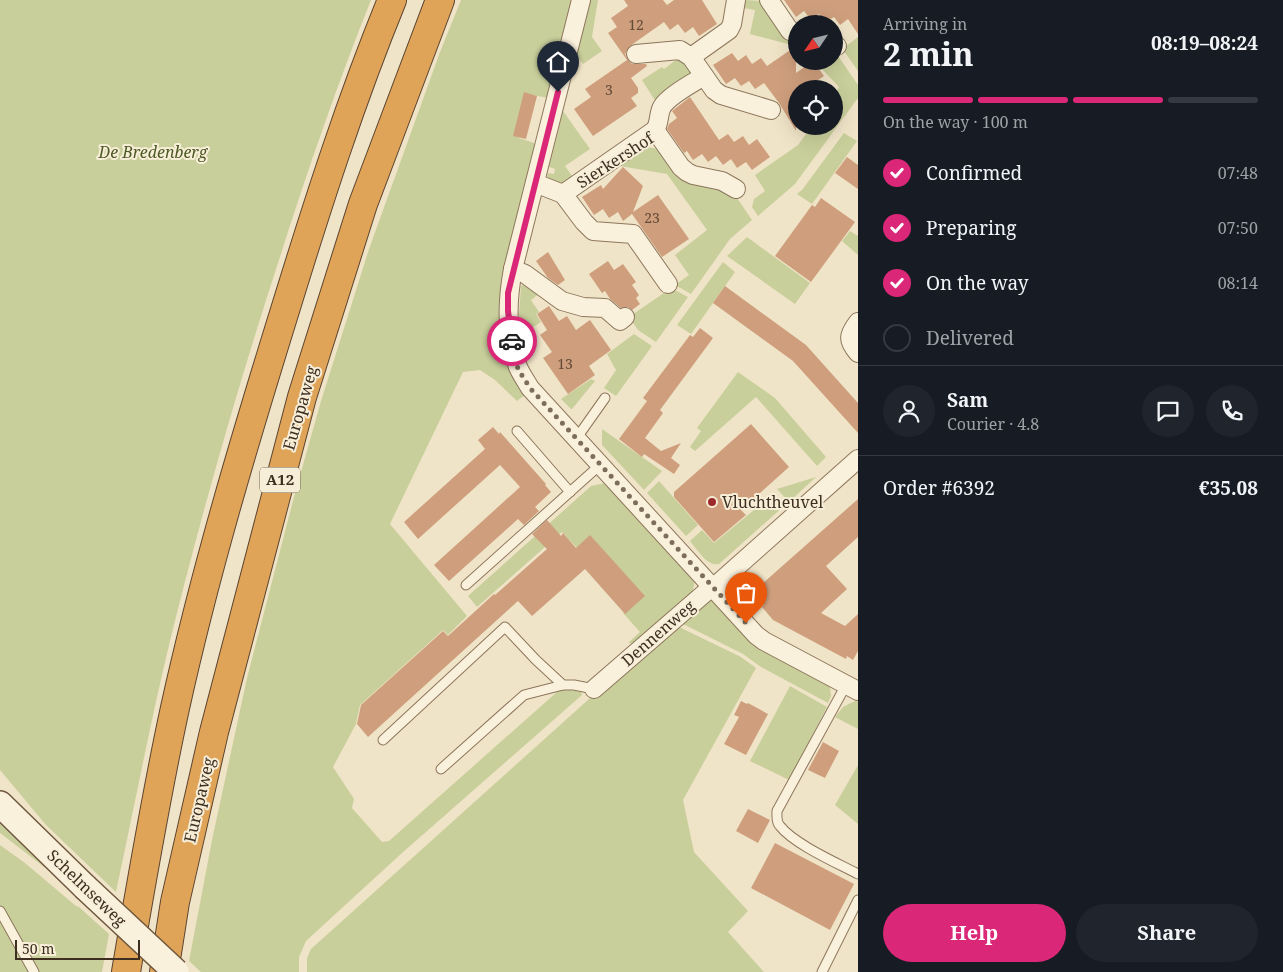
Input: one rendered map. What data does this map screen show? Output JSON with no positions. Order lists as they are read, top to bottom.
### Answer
{
  "streets": {
    "highway": ["Europaweg", "A12"],
    "main road": ["Schelmseweg"],
    "street": ["Sierkershof", "Dennenweg"]
  },
  "parks": ["De Bredenberg"],
  "places": ["Vluchtheuvel"],
  "house_numbers": [
    "12",
    "3",
    "23",
    "13"
  ],
  "scale_bar": "50 m",
  "north": "bottom left",
  "page": {
    "heading": ["2 min", "Arriving in", "08:19–08:24"],
    "panel": [
      "Sam",
      "Courier · 4.8",
      "Order #6392",
      "€35.08"
    ],
    "bar": "On the way · 100 m",
    "list": [
      ["Confirmed", "07:48"],
      ["Preparing", "07:50"],
      ["On the way", "08:14"],
      "Delivered"
    ],
    "buttons": ["Help", "Share"],
    "scale": "50 m"
  }
}
